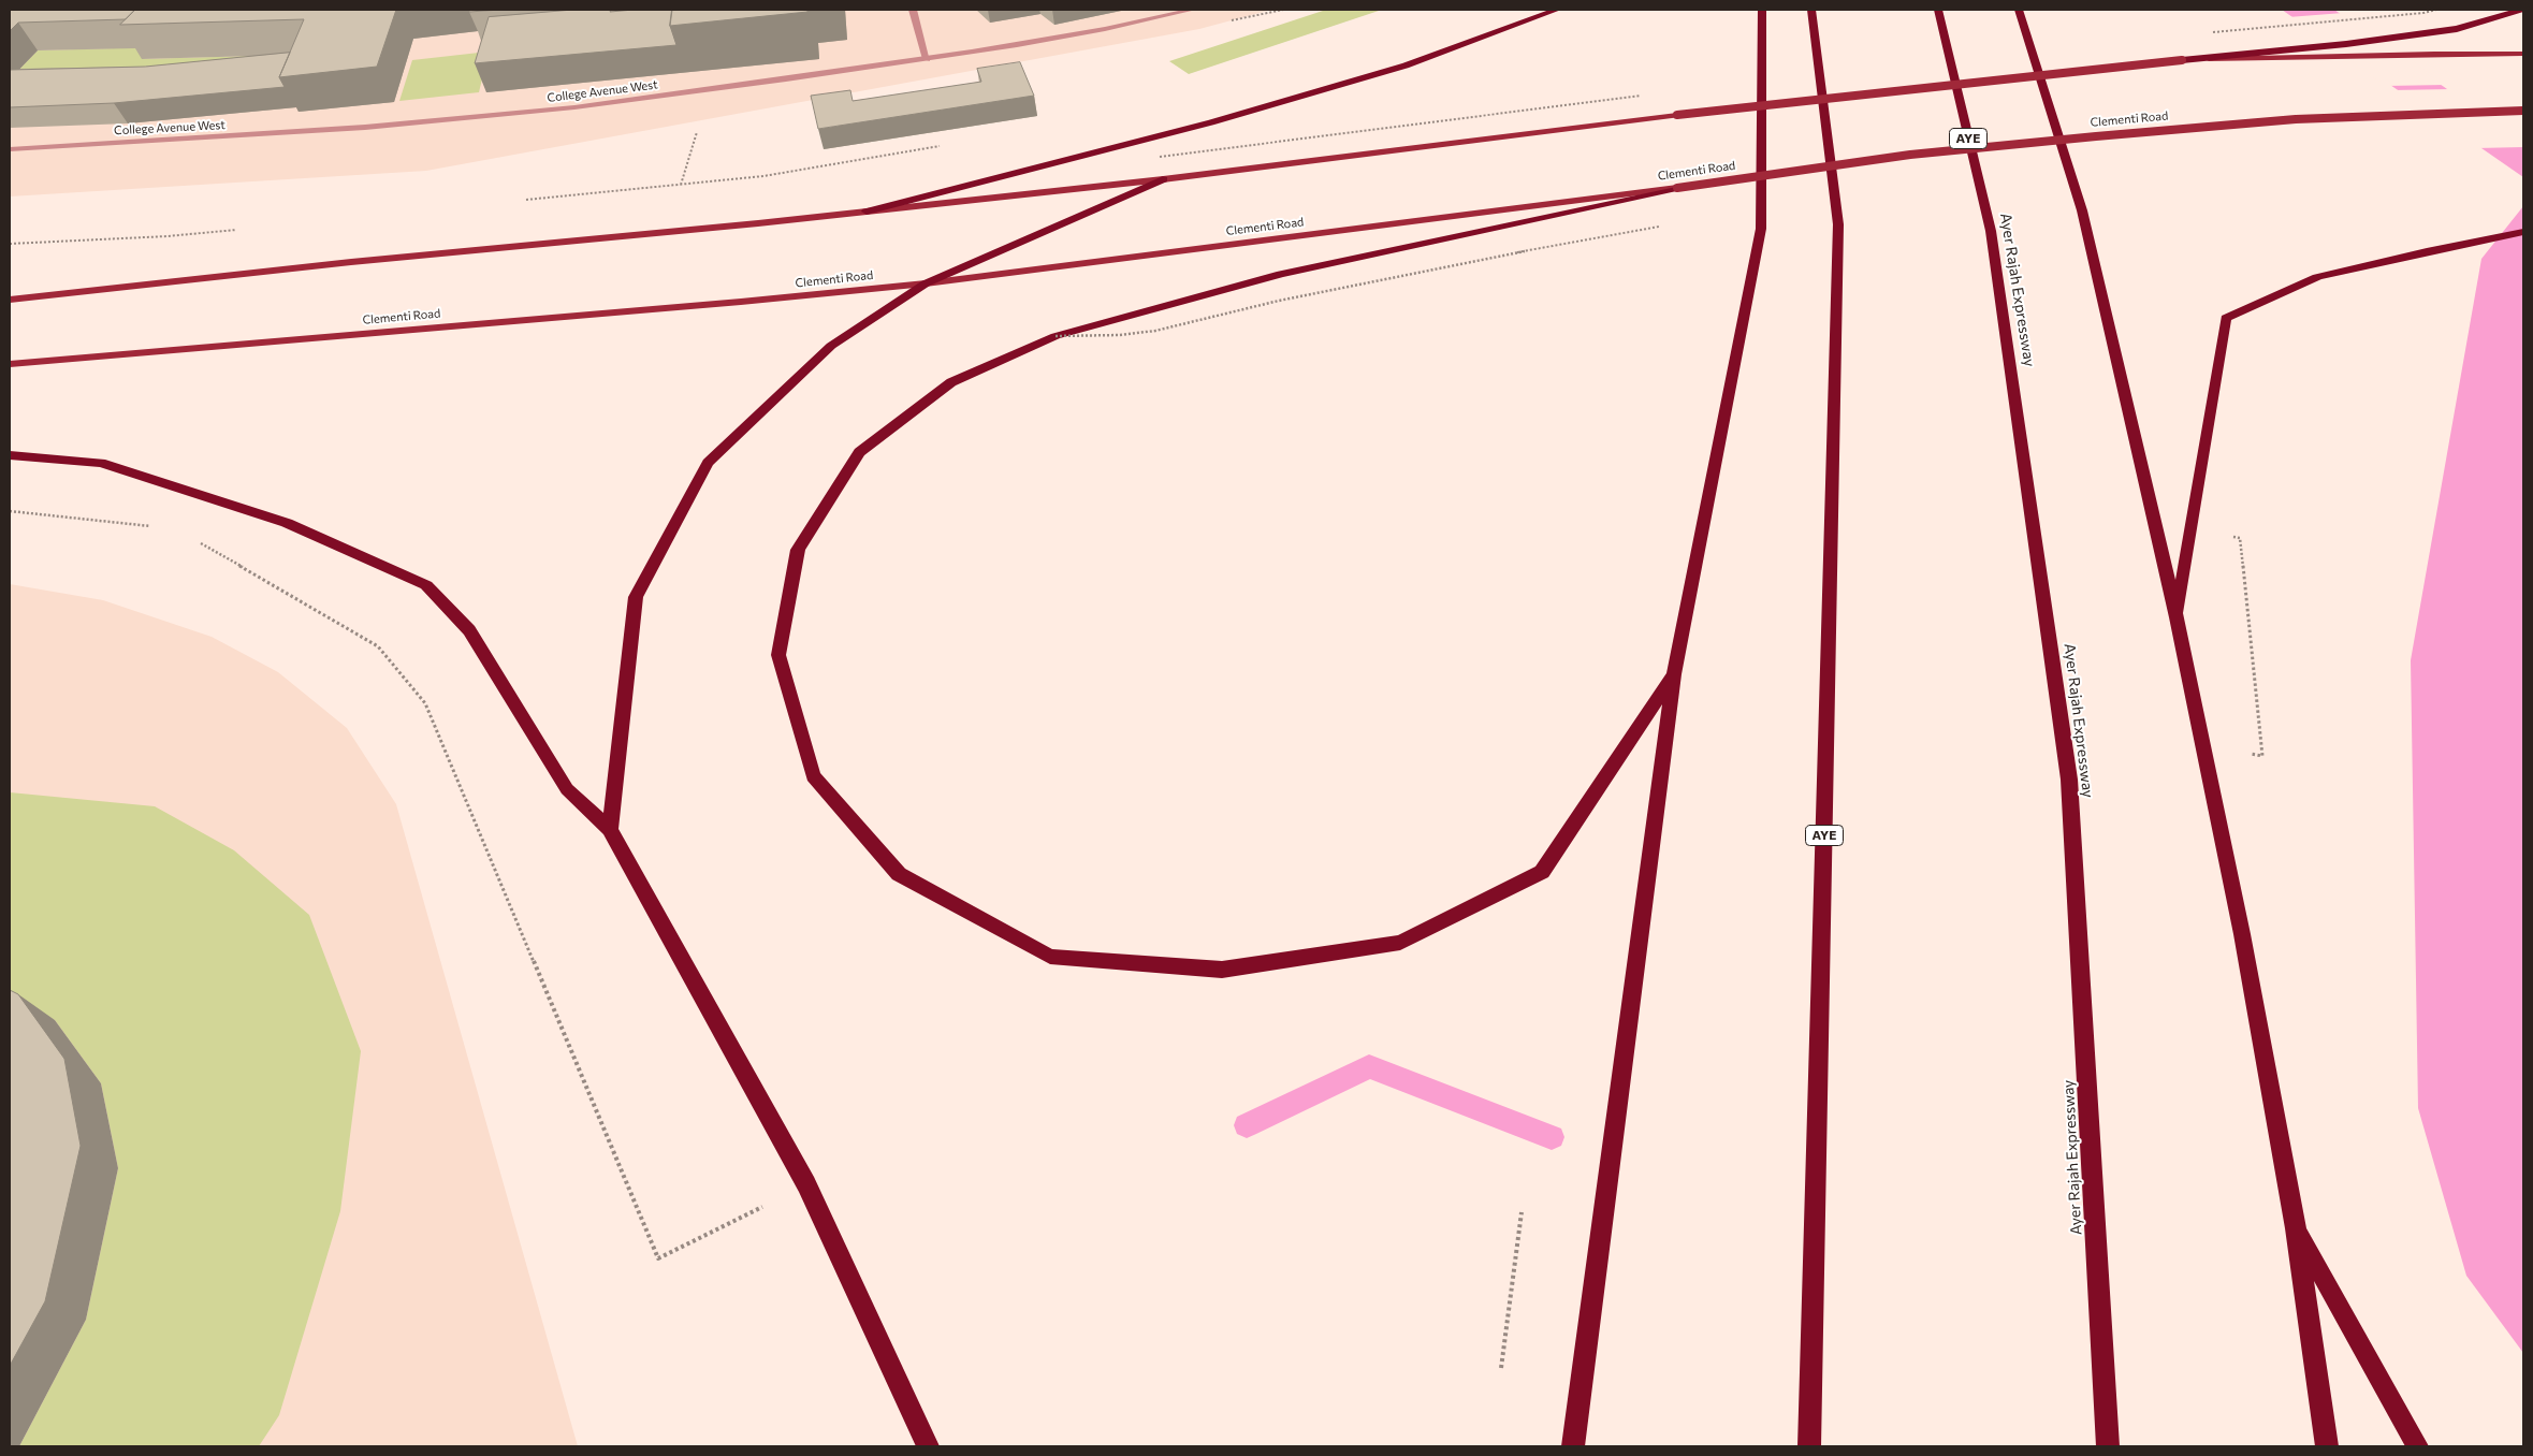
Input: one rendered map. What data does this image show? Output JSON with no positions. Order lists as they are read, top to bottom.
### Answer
{
  "streets": {
    "highway": ["AYE", "Ayer Rajah Expressway"],
    "main road": ["Clementi Road"],
    "street": ["College Avenue West"]
  }
}
